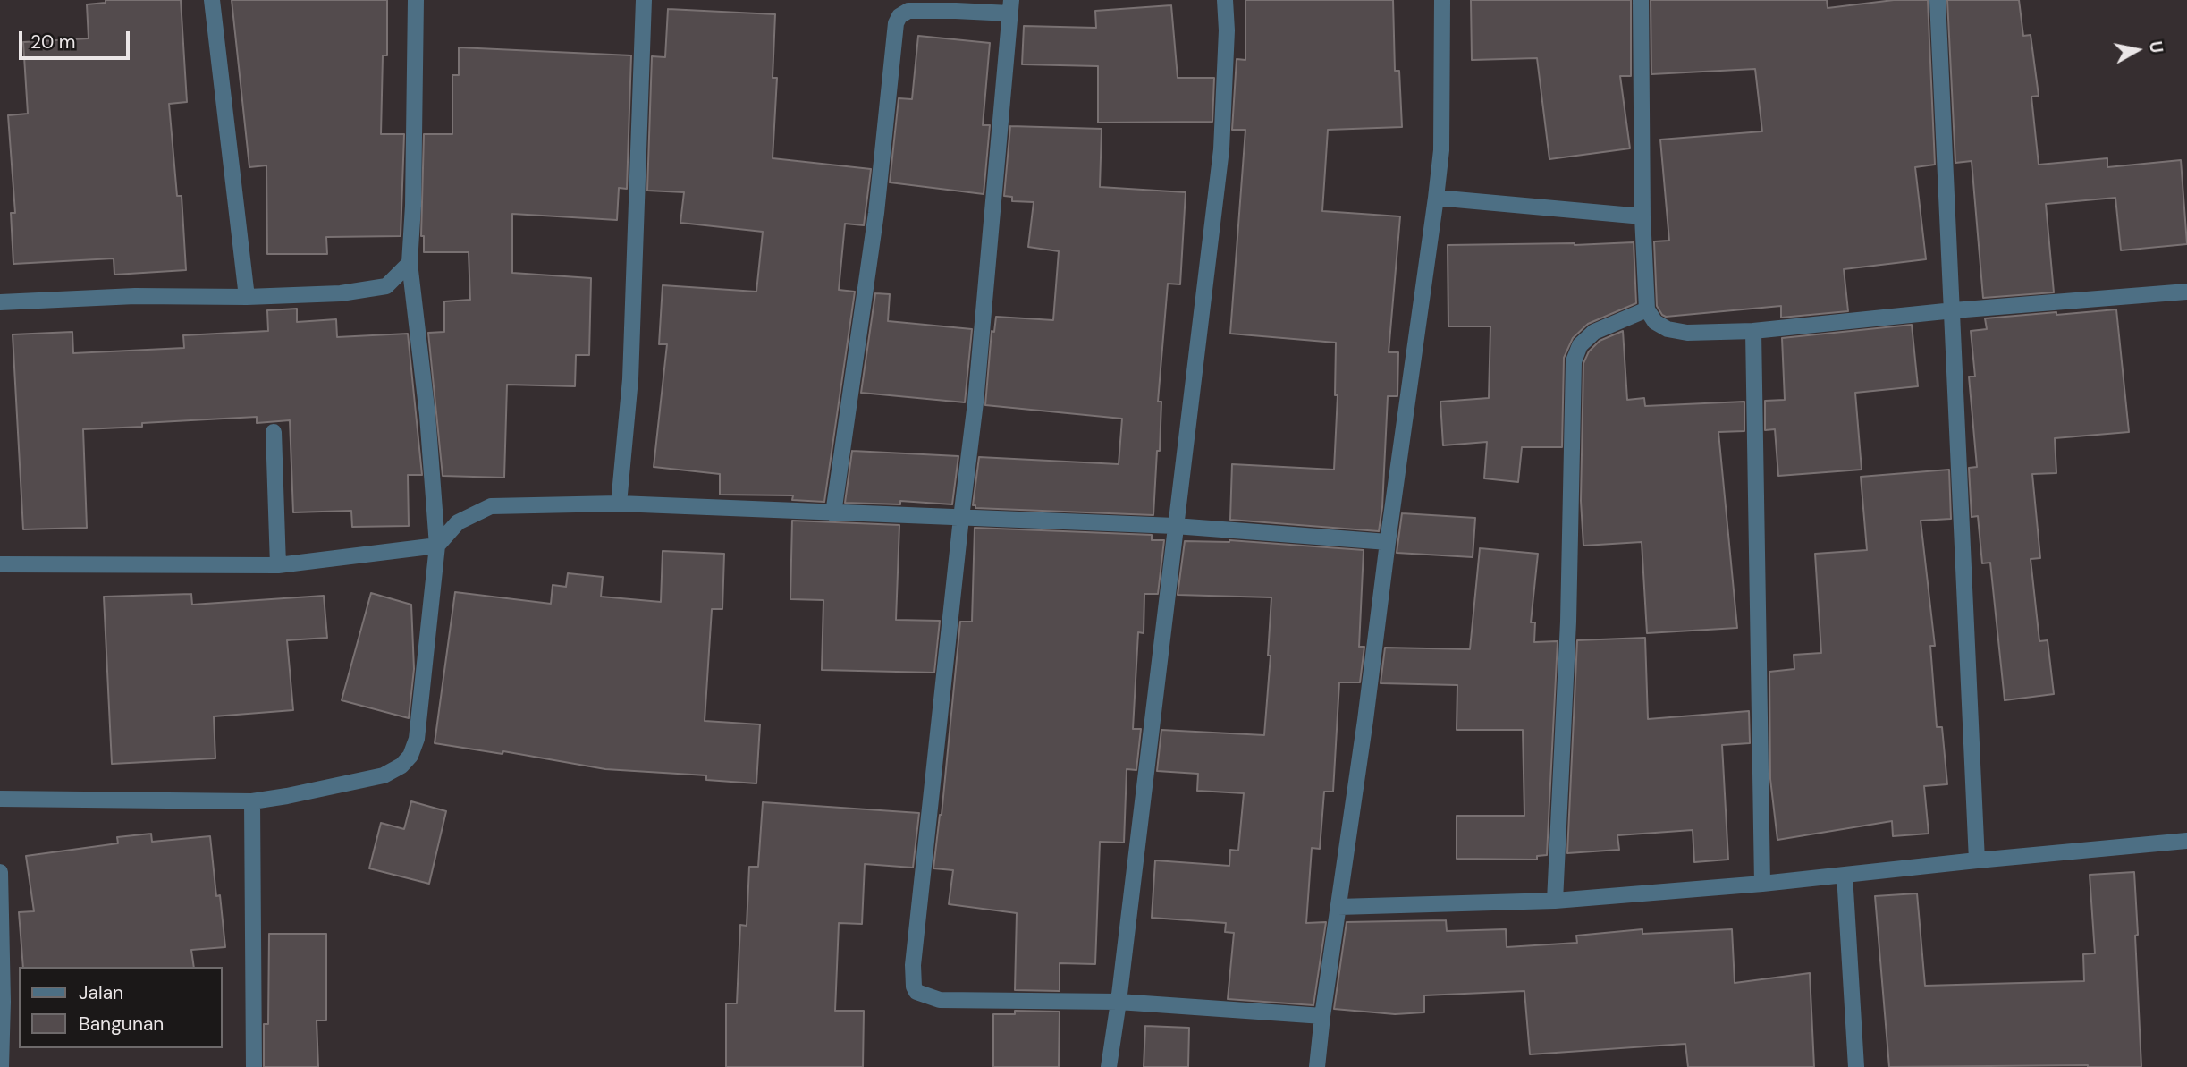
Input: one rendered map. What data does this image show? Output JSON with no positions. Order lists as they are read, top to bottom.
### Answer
{
  "legend": ["Jalan", "Bangunan"],
  "scale_bar": "20 m",
  "north": "right"
}
